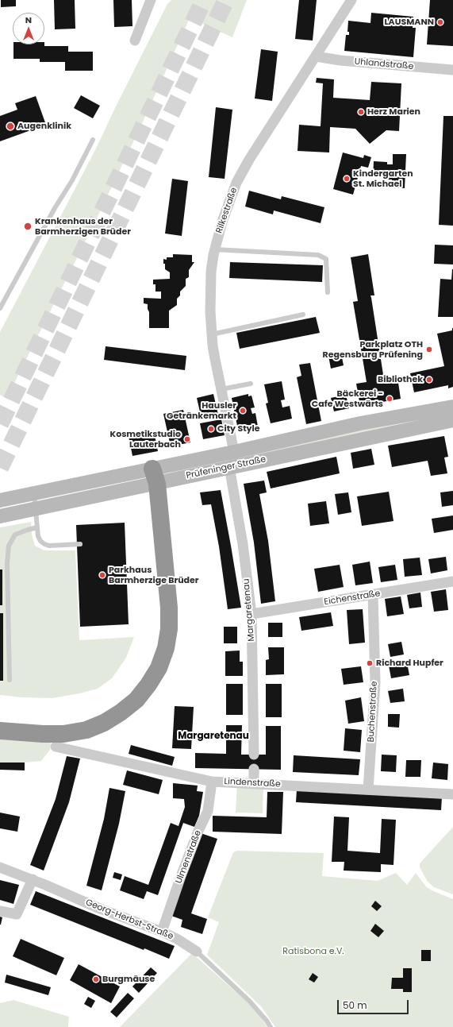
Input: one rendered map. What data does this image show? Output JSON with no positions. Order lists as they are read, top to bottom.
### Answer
{
  "streets": {
    "street": [
      "Uhlandstraße",
      "Rilkestraße",
      "Prüfeninger Straße",
      "Eichenstraße",
      "Margaretenau",
      "Buchenstraße",
      "Lindenstraße",
      "Ulmenstraße",
      "Georg-Herbst-Straße"
    ]
  },
  "crossings": [
    ["Uhlandstraße", "Rilkestraße"],
    ["Rilkestraße", "Prüfeninger Straße"],
    ["Prüfeninger Straße", "Margaretenau"],
    ["Eichenstraße", "Margaretenau"],
    ["Eichenstraße", "Buchenstraße"],
    ["Buchenstraße", "Lindenstraße"],
    ["Lindenstraße", "Ulmenstraße"],
    ["Ulmenstraße", "Georg-Herbst-Straße"]
  ],
  "districts": ["Margaretenau"],
  "parks": ["Ratisbona e.V."],
  "places": [
    "LAUSMANN",
    "Herz Marien",
    "Augenklinik",
    "Kindergarten St. Michael",
    "Krankenhaus der Barmherzigen Brüder",
    "Parkplatz OTH Regensburg Prüfening",
    "Bibliothek",
    "Bäckerei - Cafe Westwärts",
    "Hausler Getränkemarkt",
    "City Style",
    "Kosmetikstudio Lauterbach",
    "Parkhaus Barmherzige Brüder",
    "Richard Hupfer",
    "Burgmäuse"
  ],
  "scale_bar": "50 m",
  "north": "top"
}
